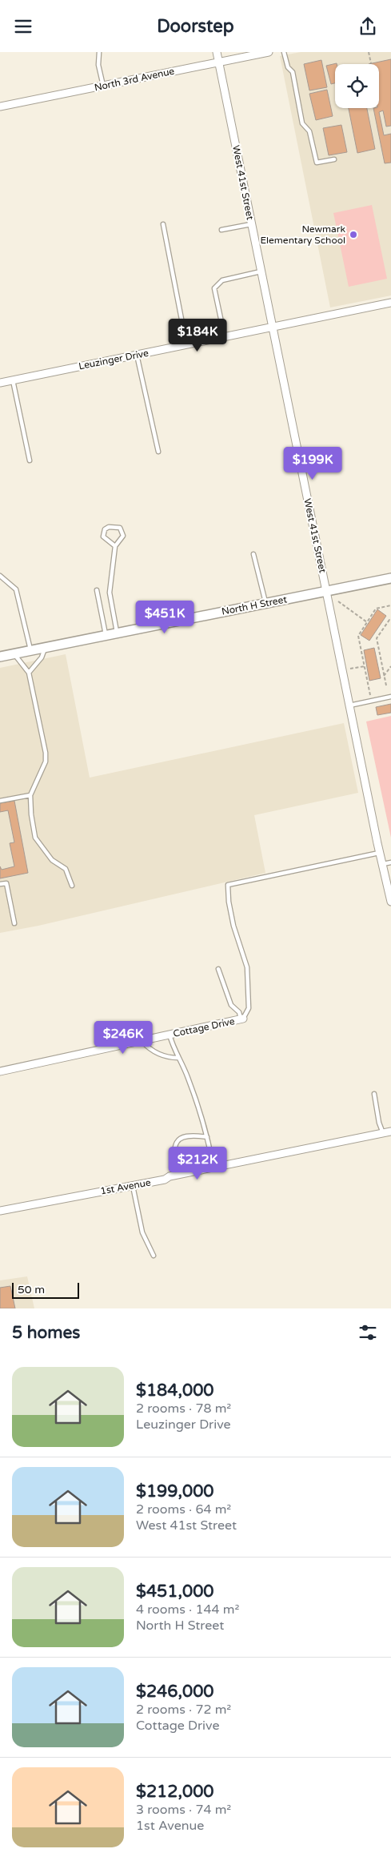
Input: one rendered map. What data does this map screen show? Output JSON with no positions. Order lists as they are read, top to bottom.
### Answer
{
  "streets": {
    "street": [
      "North 3rd Avenue",
      "West 41st Street",
      "Leuzinger Drive",
      "North H Street",
      "Cottage Drive",
      "1st Avenue"
    ]
  },
  "crossings": [
    ["North 3rd Avenue", "West 41st Street"],
    ["West 41st Street", "Leuzinger Drive"],
    ["West 41st Street", "North H Street"]
  ],
  "places": ["Newmark Elementary School"],
  "scale_bar": "50 m",
  "page": {
    "header": "Doorstep",
    "price": [
      "$184K",
      "$199K",
      "$451K",
      "$246K",
      "$212K"
    ],
    "scale": "50 m",
    "heading": "5 homes",
    "list": [
      {
        "name": "$184,000",
        "note": "2 rooms · 78 m² · Leuzinger Drive"
      },
      {
        "name": "$199,000",
        "note": "2 rooms · 64 m² · West 41st Street"
      },
      {
        "name": "$451,000",
        "note": "4 rooms · 144 m² · North H Street"
      },
      {
        "name": "$246,000",
        "note": "2 rooms · 72 m² · Cottage Drive"
      },
      {
        "name": "$212,000",
        "note": "3 rooms · 74 m² · 1st Avenue"
      }
    ]
  }
}
